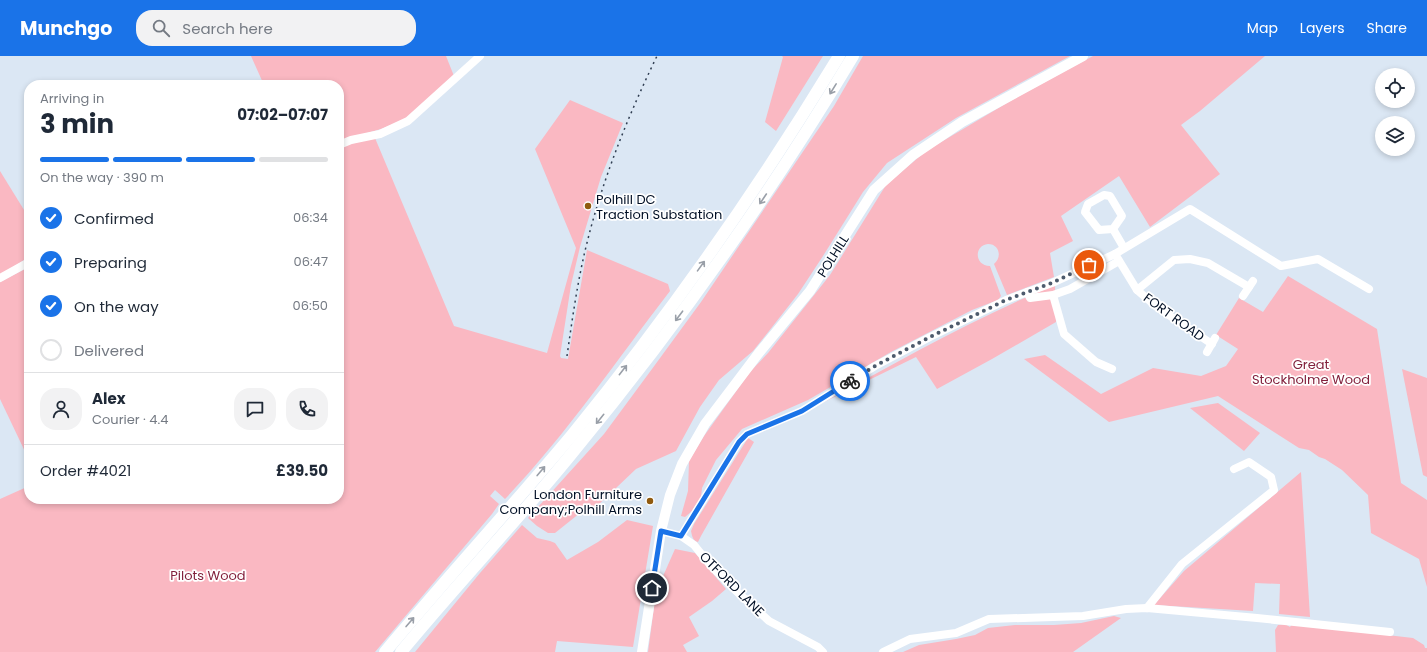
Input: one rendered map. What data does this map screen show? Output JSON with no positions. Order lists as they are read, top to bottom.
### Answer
{
  "streets": {
    "main road": ["POLHILL"],
    "street": ["FORT ROAD", "OTFORD LANE"]
  },
  "crossings": [
    ["POLHILL", "OTFORD LANE"]
  ],
  "parks": ["Great Stockholme Wood", "Pilots Wood"],
  "places": ["Polhill DC Traction Substation", "London Furniture Company;Polhill Arms"],
  "page": {
    "header": "Munchgo",
    "search": "Search here",
    "nav": ["Map", "Layers", "Share"],
    "heading": ["3 min", "Arriving in", "07:02–07:07"],
    "panel": [
      "Alex",
      "Courier · 4.4",
      "Order #4021",
      "£39.50"
    ],
    "bar": "On the way · 390 m",
    "list": [
      ["Confirmed", "06:34"],
      ["Preparing", "06:47"],
      ["On the way", "06:50"],
      "Delivered"
    ]
  }
}
